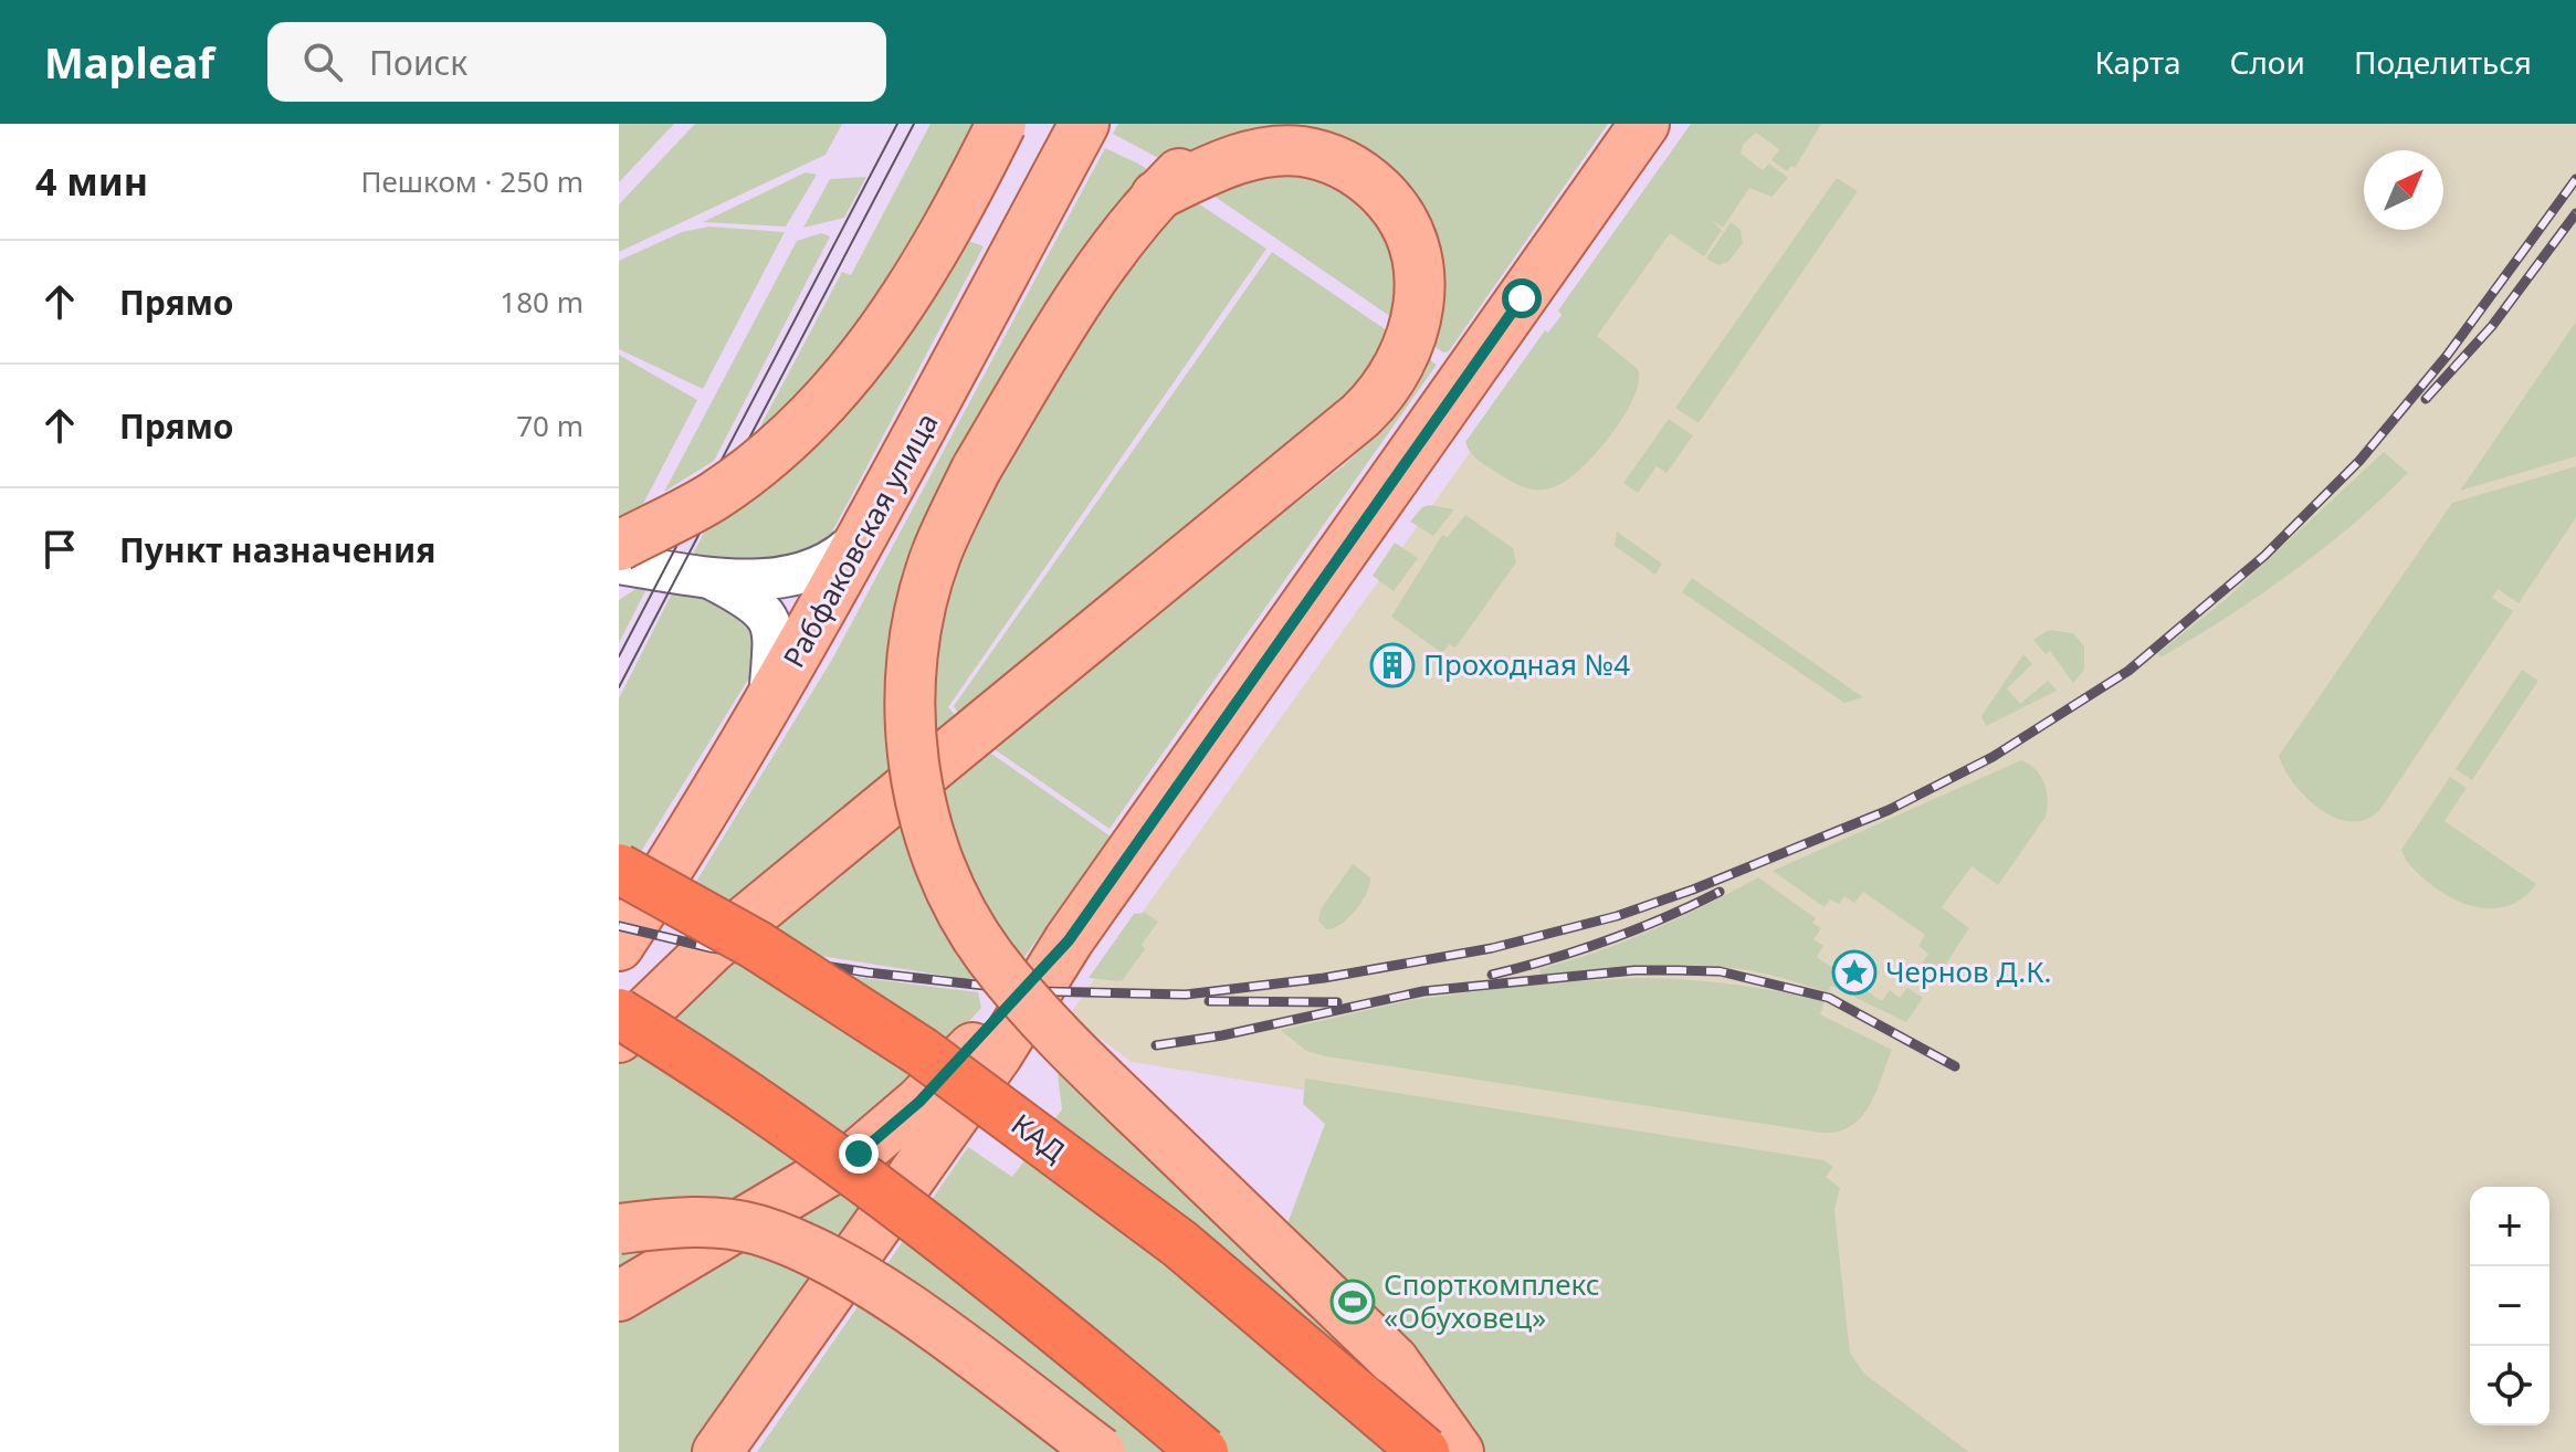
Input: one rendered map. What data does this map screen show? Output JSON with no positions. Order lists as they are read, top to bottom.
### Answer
{
  "streets": {
    "highway": ["КАД"],
    "main road": ["Рабфаковская улица"]
  },
  "places": {
    "building": ["Проходная №4"],
    "place": ["Чернов Д.К."],
    "sports": ["Спорткомплекс «Обуховец»"]
  },
  "north": "top right",
  "page": {
    "header": "Mapleaf",
    "search": "Поиск",
    "nav": ["Карта", "Слои", "Поделиться"],
    "heading": ["4 мин", "Пешком · 250 m"],
    "list": [
      ["Прямо", "180 m"],
      ["Прямо", "70 m"],
      "Пункт назначения"
    ],
    "map_buttons": ["+", "−"]
  }
}
